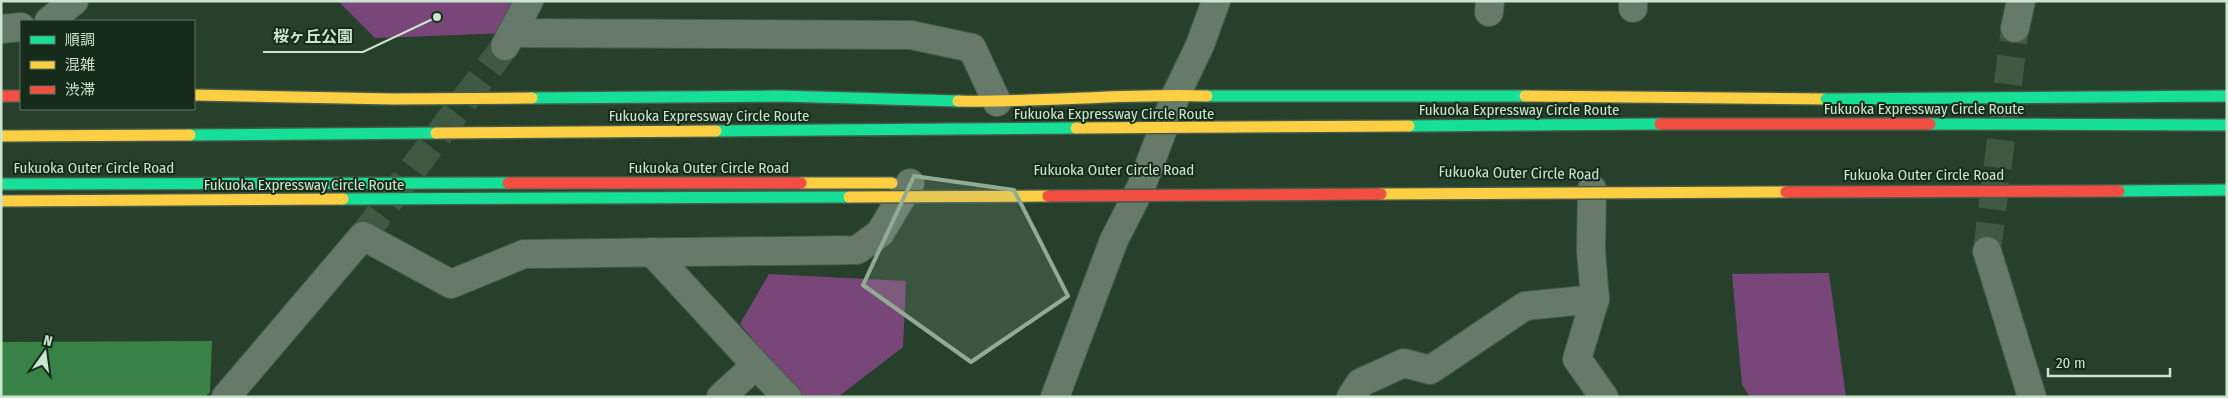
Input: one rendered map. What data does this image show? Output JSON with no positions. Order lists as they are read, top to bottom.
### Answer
{
  "streets": {
    "highway": ["Fukuoka Expressway Circle Route", "Fukuoka Outer Circle Road"]
  },
  "crossings": [
    ["Fukuoka Expressway Circle Route", "Fukuoka Outer Circle Road"]
  ],
  "places": ["桜ヶ丘公園"],
  "legend": ["順調", "混雑", "渋滞"],
  "scale_bar": "20 m",
  "north": "top"
}
